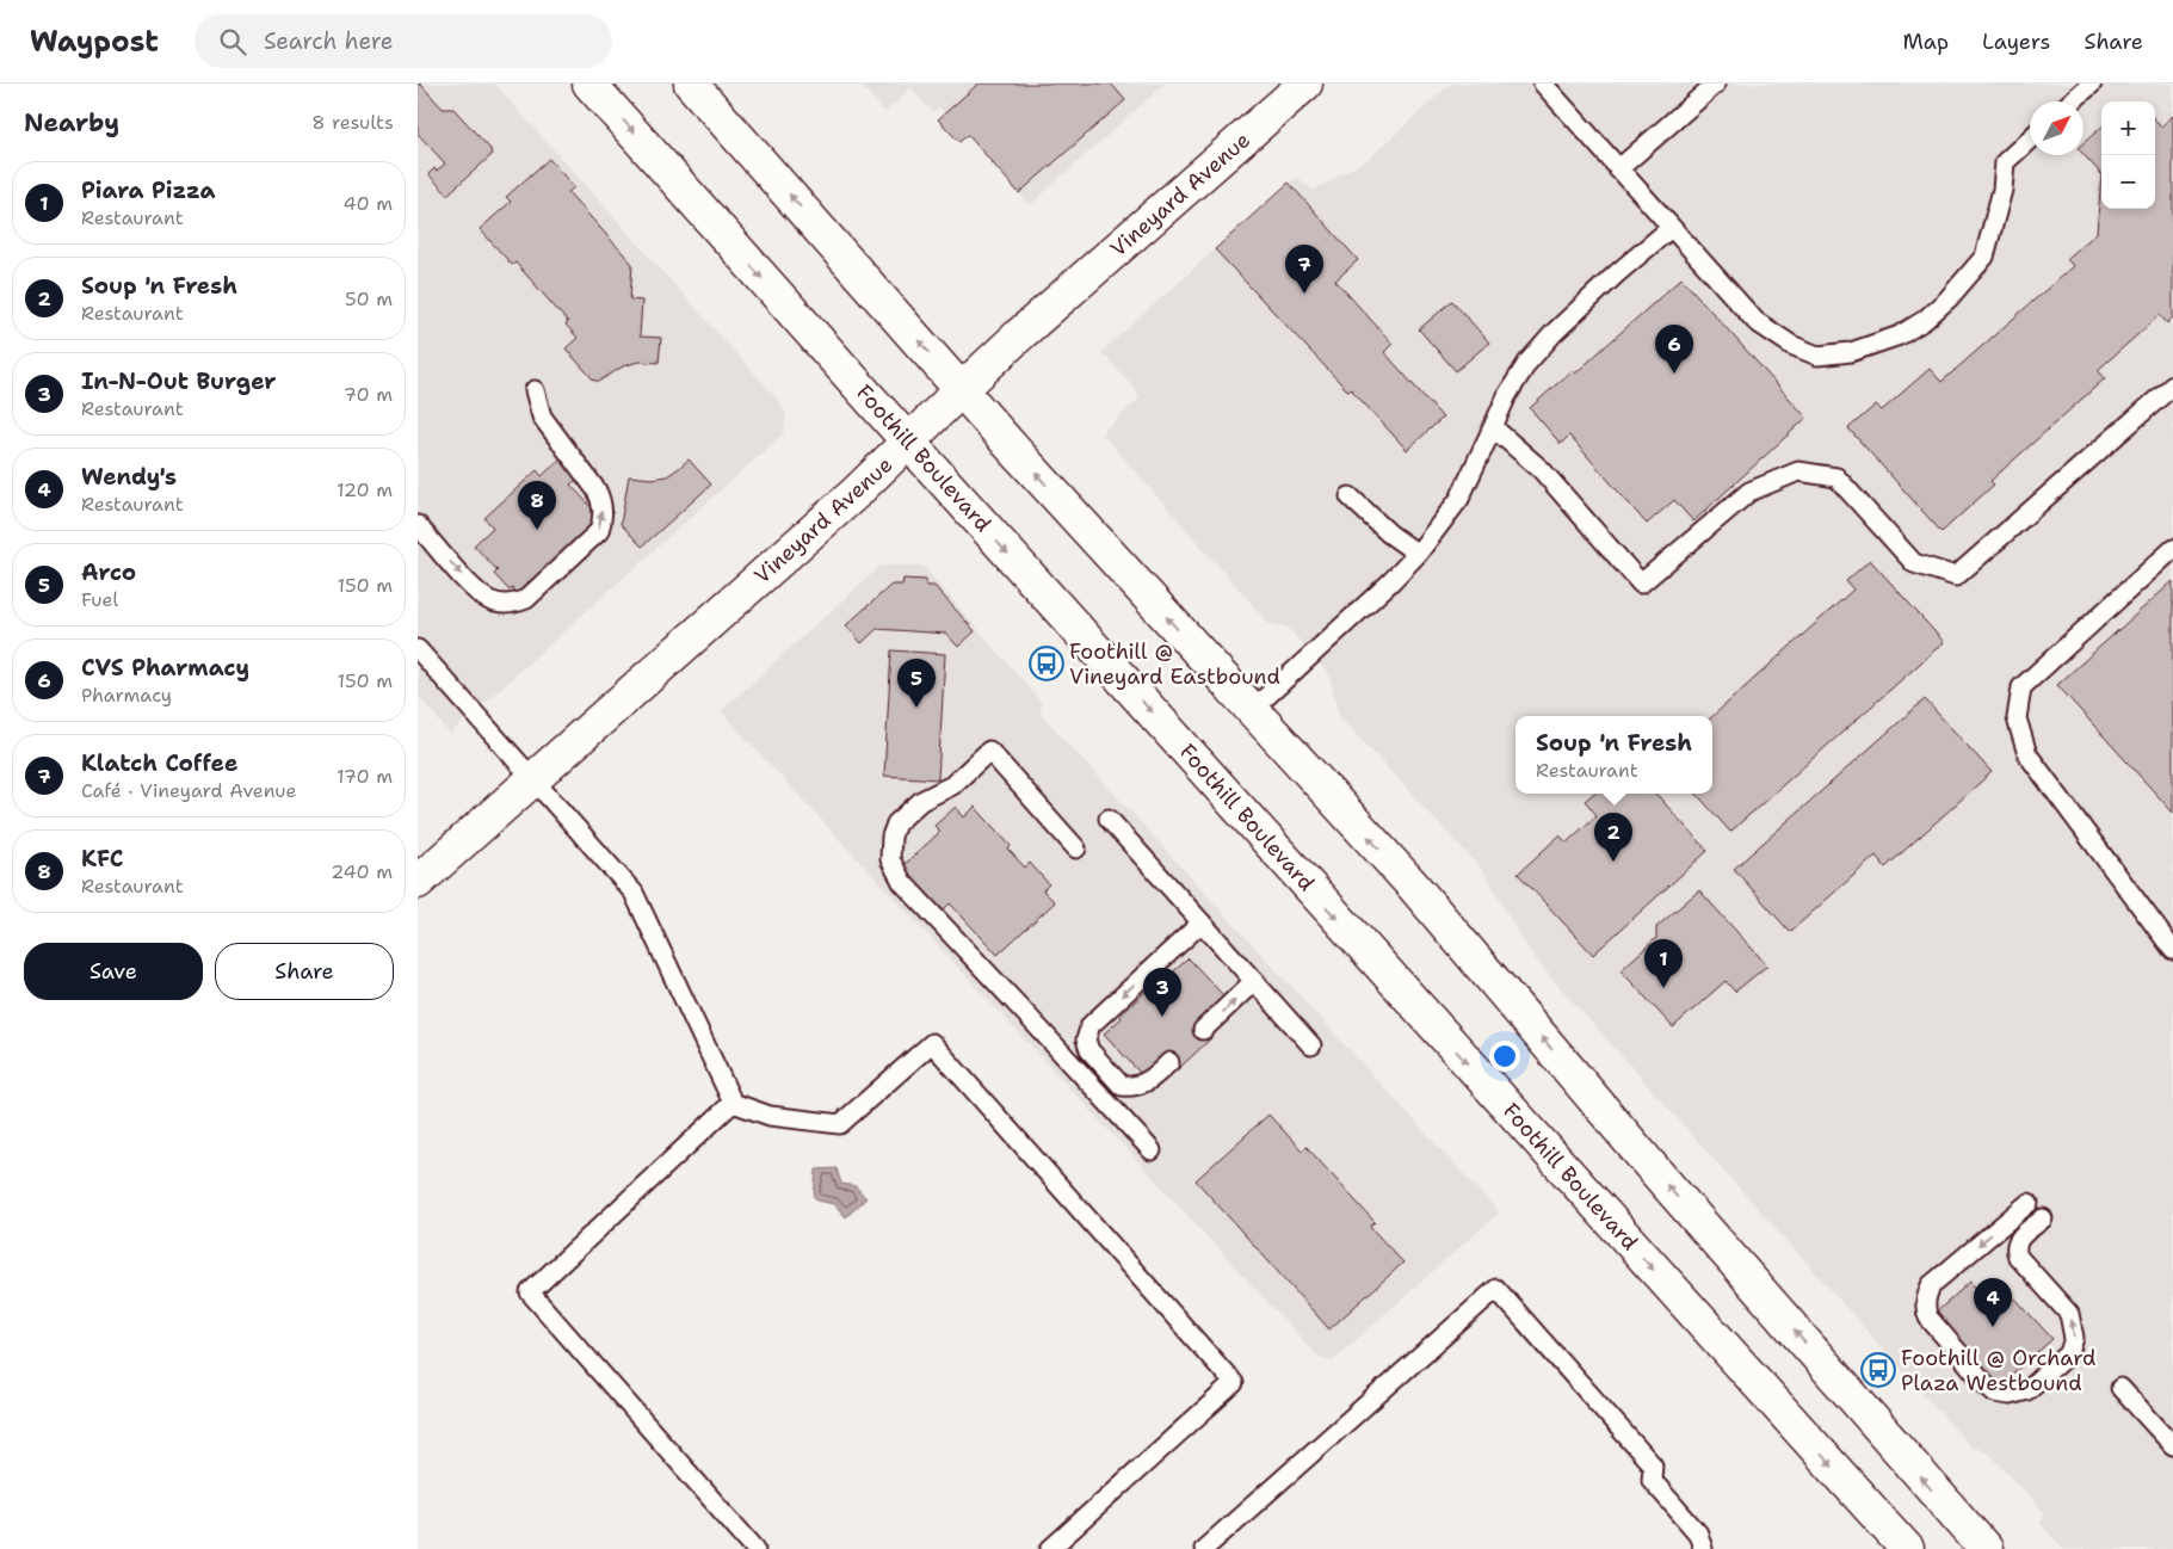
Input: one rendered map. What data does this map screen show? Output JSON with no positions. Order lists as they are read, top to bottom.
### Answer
{
  "streets": {
    "main road": ["Vineyard Avenue", "Foothill Boulevard"]
  },
  "crossings": [
    ["Vineyard Avenue", "Foothill Boulevard"]
  ],
  "places": {
    "bus stop": ["Foothill @ Vineyard Eastbound", "Foothill @ Orchard Plaza Westbound"]
  },
  "north": "top right",
  "page": {
    "header": "Waypost",
    "search": "Search here",
    "nav": ["Map", "Layers", "Share"],
    "heading": ["Nearby", "8 results"],
    "map_buttons": ["+", "−"],
    "list": [
      {
        "mark": "1",
        "name": "Piara Pizza",
        "note": "Restaurant",
        "value": "40 m"
      },
      {
        "mark": "2",
        "name": "Soup 'n Fresh",
        "note": "Restaurant",
        "value": "50 m"
      },
      {
        "mark": "3",
        "name": "In-N-Out Burger",
        "note": "Restaurant",
        "value": "70 m"
      },
      {
        "mark": "4",
        "name": "Wendy's",
        "note": "Restaurant",
        "value": "120 m"
      },
      {
        "mark": "5",
        "name": "Arco",
        "note": "Fuel",
        "value": "150 m"
      },
      {
        "mark": "6",
        "name": "CVS Pharmacy",
        "note": "Pharmacy",
        "value": "150 m"
      },
      {
        "mark": "7",
        "name": "Klatch Coffee",
        "note": "Café · Vineyard Avenue",
        "value": "170 m"
      },
      {
        "mark": "8",
        "name": "KFC",
        "note": "Restaurant",
        "value": "240 m"
      }
    ],
    "pins": [
      "7",
      "6",
      "8",
      "5",
      "2",
      "1",
      "3",
      "4"
    ],
    "popup": ["Soup 'n Fresh", "Restaurant"],
    "buttons": ["Save", "Share"]
  }
}
